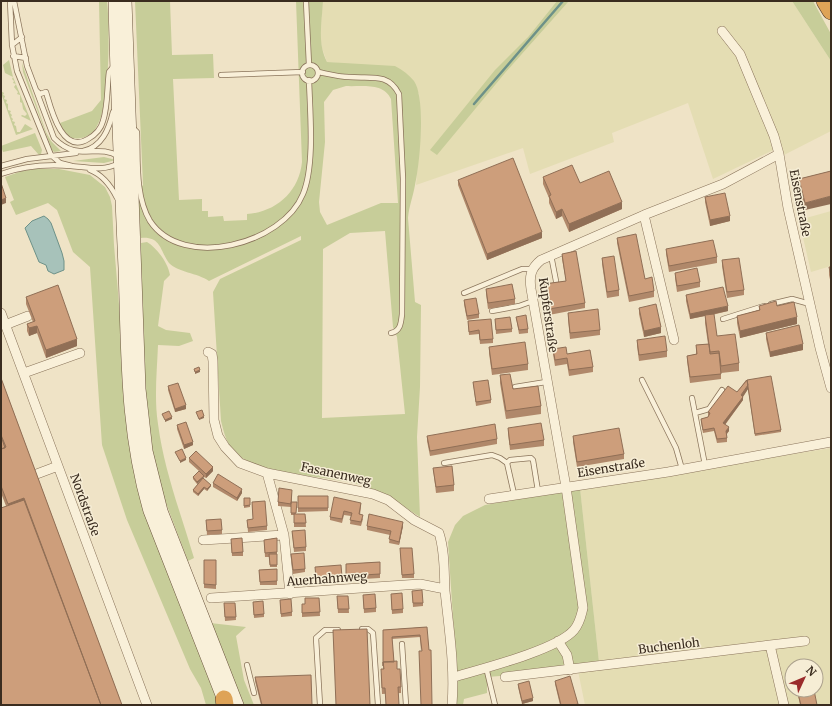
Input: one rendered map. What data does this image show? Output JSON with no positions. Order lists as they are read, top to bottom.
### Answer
{
  "streets": {
    "street": [
      "Eisenstraße",
      "Kupferstraße",
      "Fasanenweg",
      "Nordstraße",
      "Auerhahnweg",
      "Buchenloh"
    ]
  },
  "crossings": [
    ["Eisenstraße", "Kupferstraße"],
    ["Fasanenweg", "Auerhahnweg"]
  ],
  "north": "top right"
}
